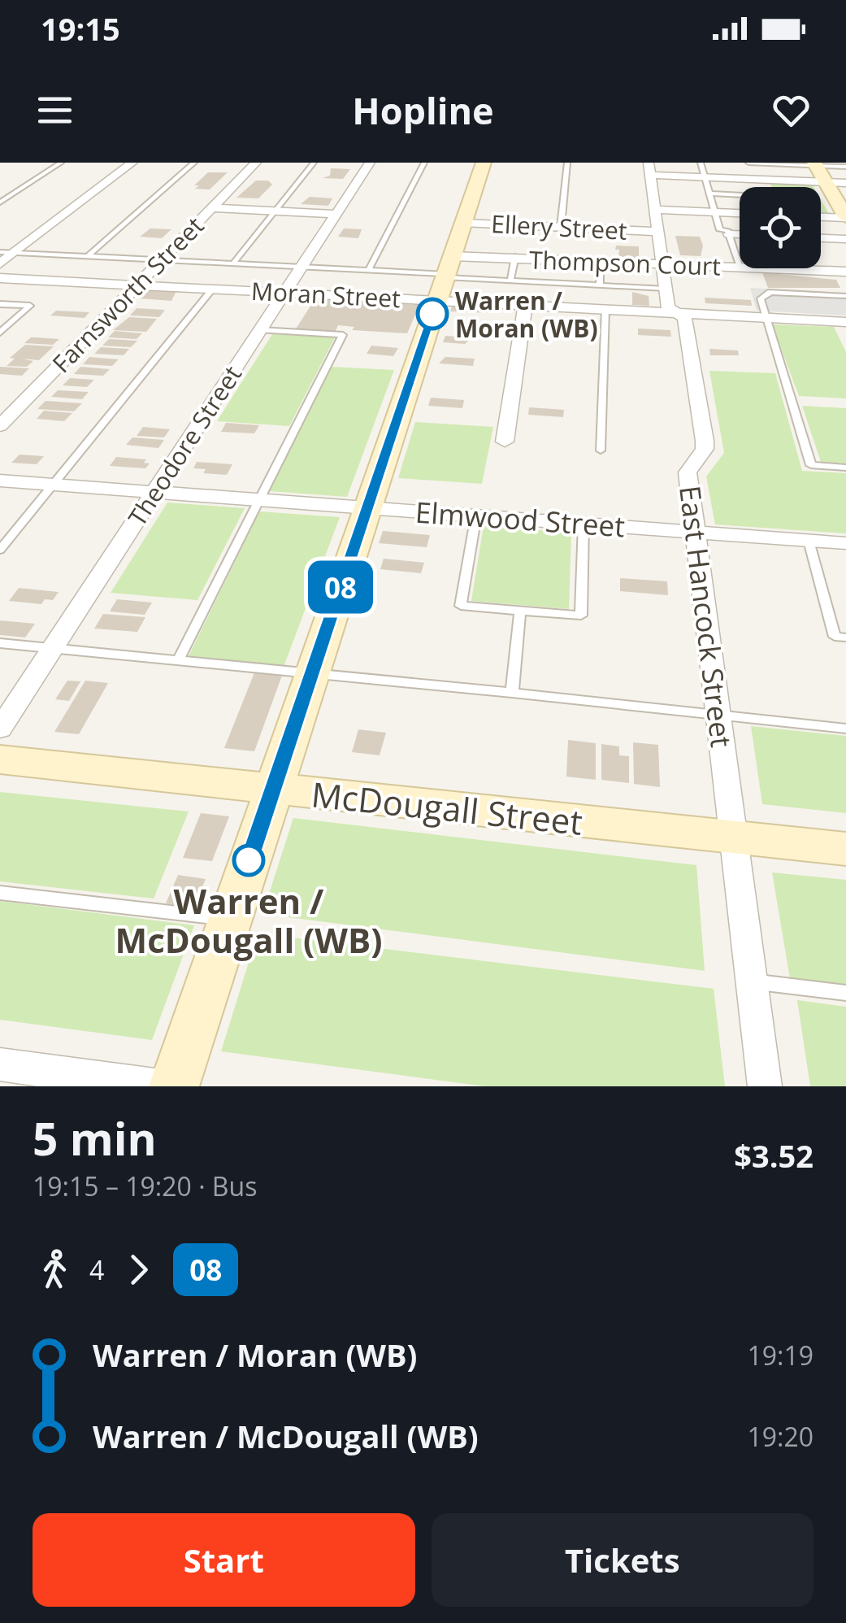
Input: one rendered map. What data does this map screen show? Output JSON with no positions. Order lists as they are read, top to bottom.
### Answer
{
  "streets": {
    "main road": ["McDougall Street"],
    "street": [
      "Ellery Street",
      "Thompson Court",
      "Farnsworth Street",
      "Moran Street",
      "Theodore Street",
      "Elmwood Street",
      "East Hancock Street"
    ]
  },
  "crossings": [
    ["Ellery Street", "East Hancock Street"],
    ["Thompson Court", "Moran Street"],
    ["Thompson Court", "East Hancock Street"],
    ["Farnsworth Street", "Moran Street"],
    ["Moran Street", "Theodore Street"],
    ["Moran Street", "East Hancock Street"],
    ["Theodore Street", "Elmwood Street"],
    ["Elmwood Street", "East Hancock Street"],
    ["East Hancock Street", "McDougall Street"]
  ],
  "places": ["Warren / Moran (WB)", "Warren / McDougall (WB)"],
  "lines": ["bus line 08"],
  "page": {
    "status": "19:15",
    "header": "Hopline",
    "on_map": "08",
    "heading": ["5 min", "19:15 – 19:20 · Bus", "$3.52"],
    "legs": ["4", "08"],
    "list": [
      {
        "name": "Warren / Moran (WB)",
        "value": "19:19"
      },
      {
        "name": "Warren / McDougall (WB)",
        "value": "19:20"
      }
    ],
    "buttons": ["Start", "Tickets"]
  }
}
